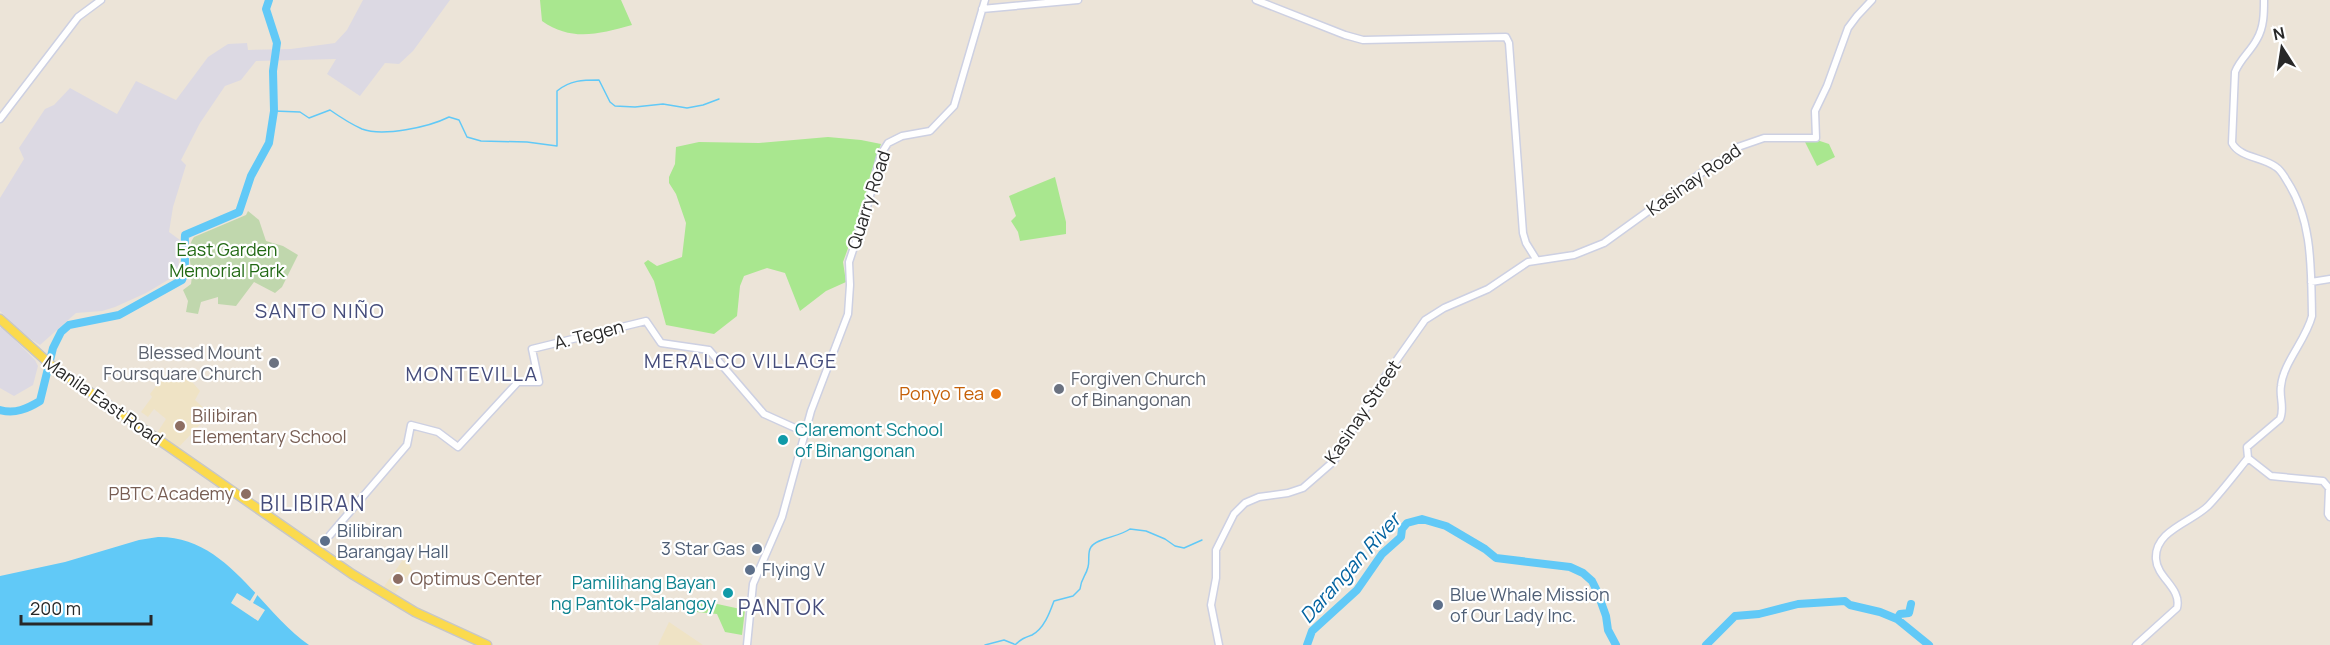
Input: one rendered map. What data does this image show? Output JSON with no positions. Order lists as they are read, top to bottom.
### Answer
{
  "streets": {
    "main road": ["Manila East Road"],
    "street": [
      "Kasinay Road",
      "Quarry Road",
      "A. Tegen",
      "Kasinay Street"
    ]
  },
  "crossings": [
    ["Kasinay Road", "Kasinay Street"],
    ["Quarry Road", "A. Tegen"]
  ],
  "districts": [
    "SANTO NIÑO",
    "MERALCO VILLAGE",
    "MONTEVILLA",
    "BILIBIRAN",
    "PANTOK"
  ],
  "water": ["Darangan River"],
  "parks": ["East Garden Memorial Park"],
  "places": [
    "Blessed Mount Foursquare Church",
    "Forgiven Church of Binangonan",
    "Ponyo Tea",
    "Bilibiran Elementary School",
    "Claremont School of Binangonan",
    "PBTC Academy",
    "Bilibiran Barangay Hall",
    "3 Star Gas",
    "Flying V",
    "Optimus Center",
    "Pamilihang Bayan ng Pantok-Palangoy",
    "Blue Whale Mission of Our Lady Inc."
  ],
  "scale_bar": "200 m",
  "north": "top"
}
